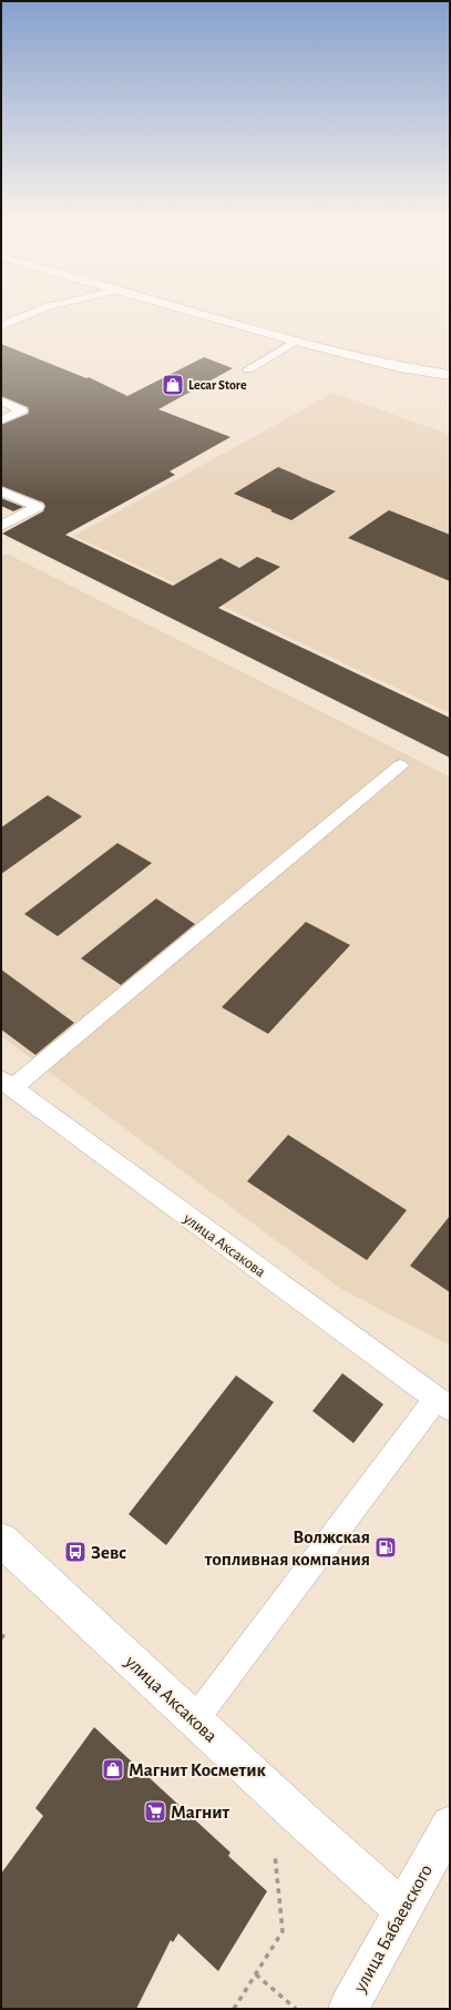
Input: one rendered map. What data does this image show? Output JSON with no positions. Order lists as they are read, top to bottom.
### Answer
{
  "streets": {
    "main road": ["улица Аксакова", "улица Бабаевского"]
  },
  "crossings": [
    ["улица Аксакова", "улица Бабаевского"]
  ],
  "places": {
    "shop": ["Lecar Store", "Магнит Косметик"],
    "fuel station": ["Волжская топливная компания"],
    "bus stop": ["Зевс"],
    "supermarket": ["Магнит"]
  }
}
